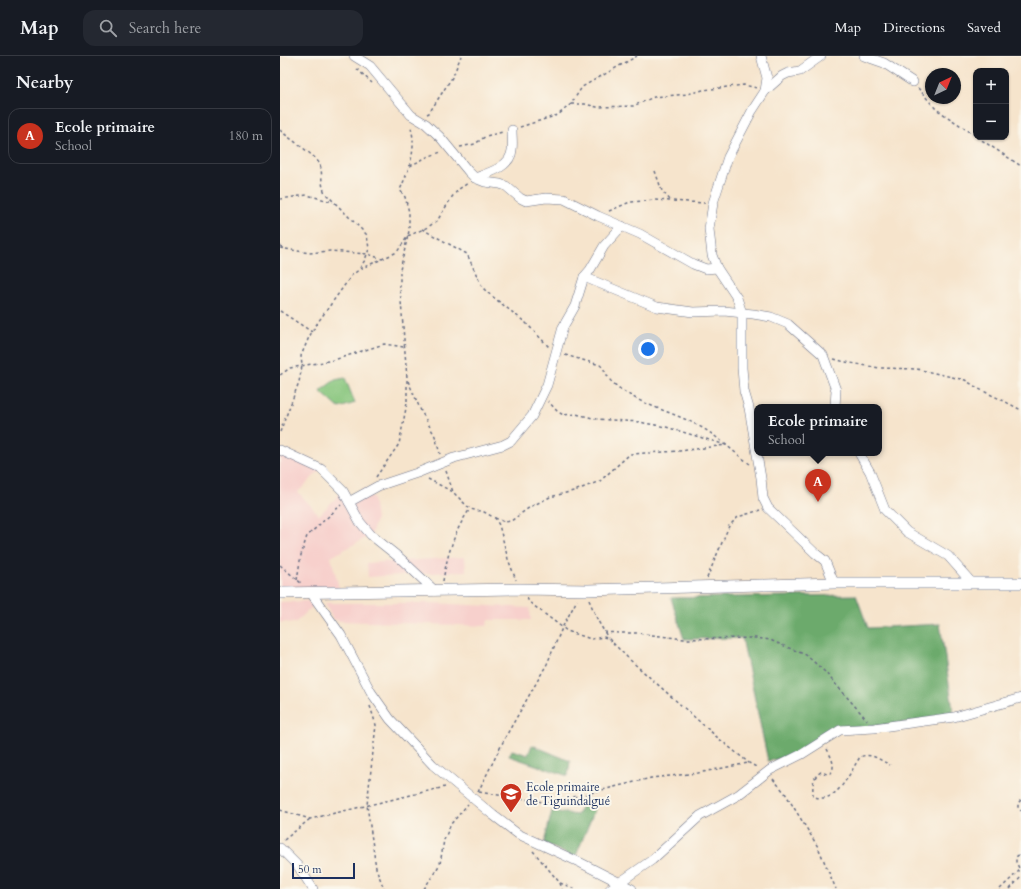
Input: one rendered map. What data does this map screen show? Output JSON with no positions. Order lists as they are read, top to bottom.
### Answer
{
  "places": {
    "school or university": ["Ecole primaire de Tiguindalgué"]
  },
  "scale_bar": "50 m",
  "north": "top right",
  "page": {
    "header": "Map",
    "search": "Search here",
    "nav": ["Map", "Directions", "Saved"],
    "heading": "Nearby",
    "map_buttons": ["+", "−"],
    "list": [
      {
        "mark": "A",
        "name": "Ecole primaire",
        "note": "School",
        "value": "180 m"
      }
    ],
    "popup": ["Ecole primaire", "School"],
    "pins": "A",
    "scale": "50 m"
  }
}
